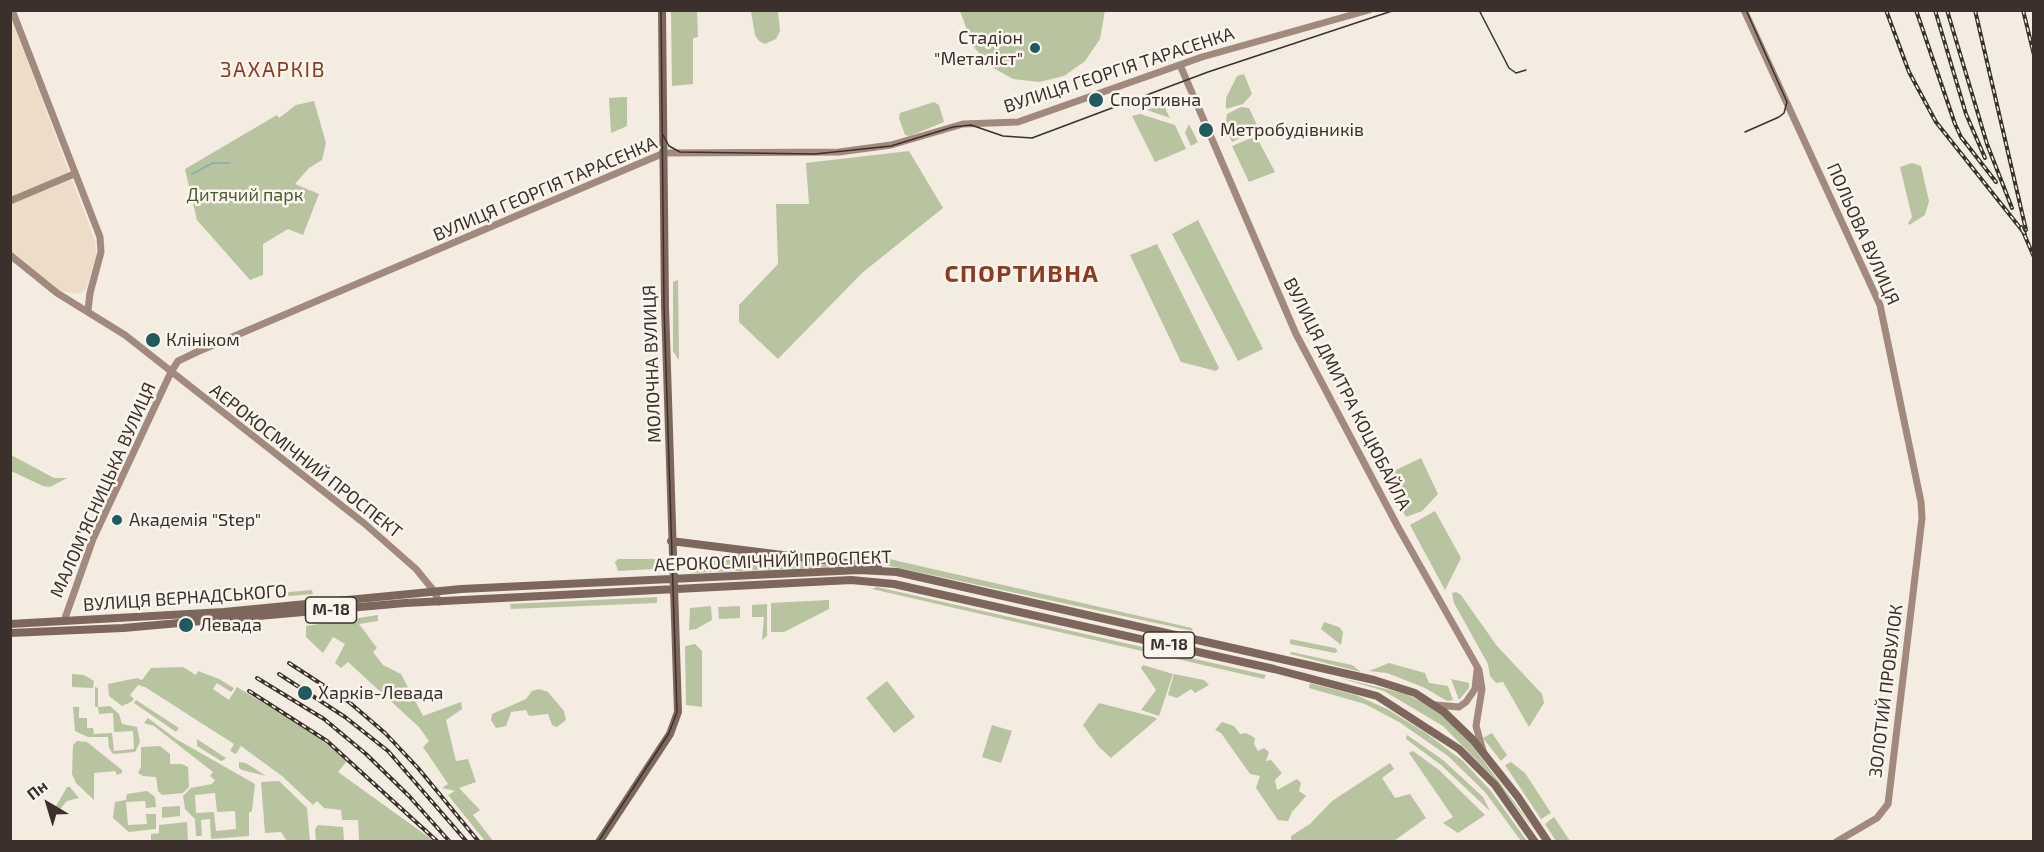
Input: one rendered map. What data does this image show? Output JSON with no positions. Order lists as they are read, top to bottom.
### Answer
{
  "streets": {
    "main road": [
      "ВУЛИЦЯ ГЕОРГІЯ ТАРАСЕНКА",
      "ПОЛЬОВА ВУЛИЦЯ",
      "МОЛОЧНА ВУЛИЦЯ",
      "ВУЛИЦЯ ДМИТРА КОЦЮБАЙЛА",
      "АЕРОКОСМІЧНИЙ ПРОСПЕКТ",
      "МАЛОМ’ЯСНИЦЬКА ВУЛИЦЯ",
      "ВУЛИЦЯ ВЕРНАДСЬКОГО",
      "М-18",
      "ЗОЛОТИЙ ПРОВУЛОК"
    ]
  },
  "crossings": [
    ["ВУЛИЦЯ ГЕОРГІЯ ТАРАСЕНКА", "МОЛОЧНА ВУЛИЦЯ"],
    ["ВУЛИЦЯ ГЕОРГІЯ ТАРАСЕНКА", "ВУЛИЦЯ ДМИТРА КОЦЮБАЙЛА"],
    ["ВУЛИЦЯ ГЕОРГІЯ ТАРАСЕНКА", "АЕРОКОСМІЧНИЙ ПРОСПЕКТ"],
    ["ВУЛИЦЯ ГЕОРГІЯ ТАРАСЕНКА", "МАЛОМ’ЯСНИЦЬКА ВУЛИЦЯ"],
    ["ПОЛЬОВА ВУЛИЦЯ", "ЗОЛОТИЙ ПРОВУЛОК"],
    ["МОЛОЧНА ВУЛИЦЯ", "АЕРОКОСМІЧНИЙ ПРОСПЕКТ"],
    ["АЕРОКОСМІЧНИЙ ПРОСПЕКТ", "МАЛОМ’ЯСНИЦЬКА ВУЛИЦЯ"],
    ["АЕРОКОСМІЧНИЙ ПРОСПЕКТ", "ВУЛИЦЯ ВЕРНАДСЬКОГО"],
    ["МАЛОМ’ЯСНИЦЬКА ВУЛИЦЯ", "ВУЛИЦЯ ВЕРНАДСЬКОГО"]
  ],
  "districts": ["ЗАХАРКІВ", "СПОРТИВНА"],
  "parks": ["Дитячий парк"],
  "places": [
    "Стадіон \"Металіст\"",
    "Спортивна",
    "Метробудівників",
    "Клініком",
    "Академія \"Step\"",
    "Левада",
    "Харків-Левада"
  ],
  "north": "top left"
}
